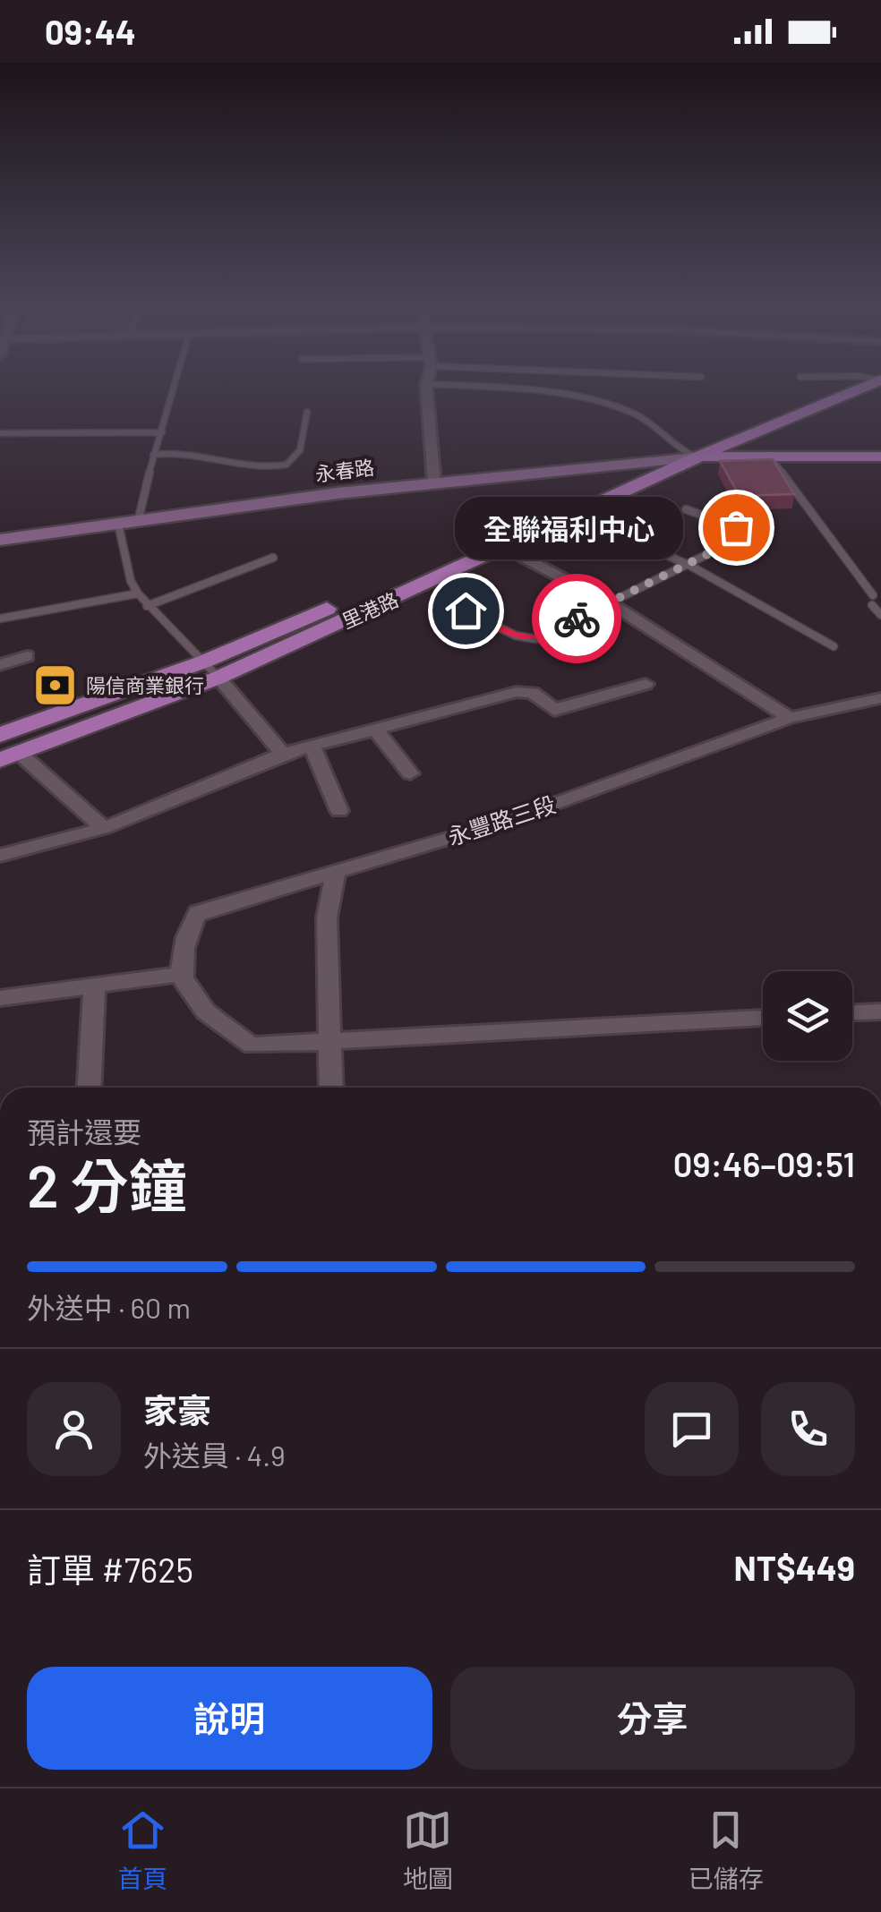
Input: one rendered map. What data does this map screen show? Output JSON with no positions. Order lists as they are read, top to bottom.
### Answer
{
  "streets": {
    "main road": ["里港路"],
    "street": ["永春路", "永豐路三段"]
  },
  "crossings": [
    ["永春路", "里港路"]
  ],
  "places": {
    "other": ["全聯福利中心"],
    "bank": ["陽信商業銀行"]
  },
  "page": {
    "status": "09:44",
    "bubble": "全聯福利中心",
    "heading": ["2 分鐘", "預計還要", "09:46–09:51"],
    "panel": [
      "家豪",
      "外送員 · 4.9",
      "訂單 #7625",
      "NT$449"
    ],
    "bar": "外送中 · 60 m",
    "buttons": ["說明", "分享"],
    "tabs": ["首頁", "地圖", "已儲存"]
  }
}
